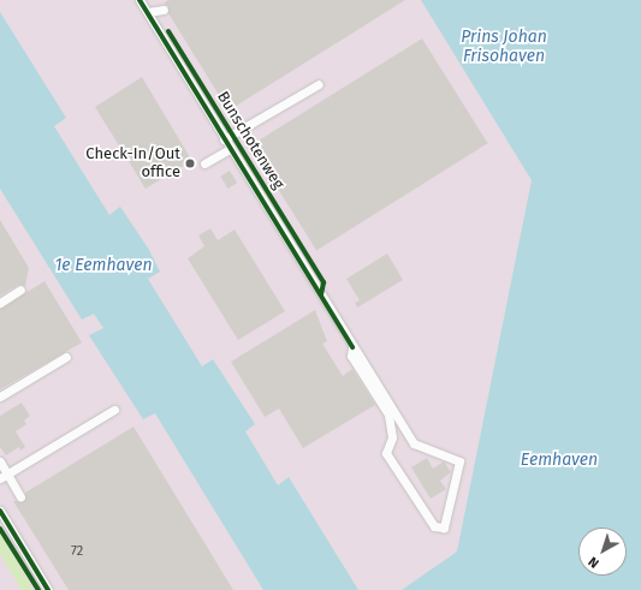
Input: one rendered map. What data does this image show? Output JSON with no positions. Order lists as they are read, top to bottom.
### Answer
{
  "streets": {
    "street": ["Bunschotenweg"]
  },
  "water": ["Prins Johan Frisohaven", "1e Eemhaven", "Eemhaven"],
  "places": ["Check-In/Out office"],
  "house_numbers": ["72"],
  "north": "bottom left"
}
